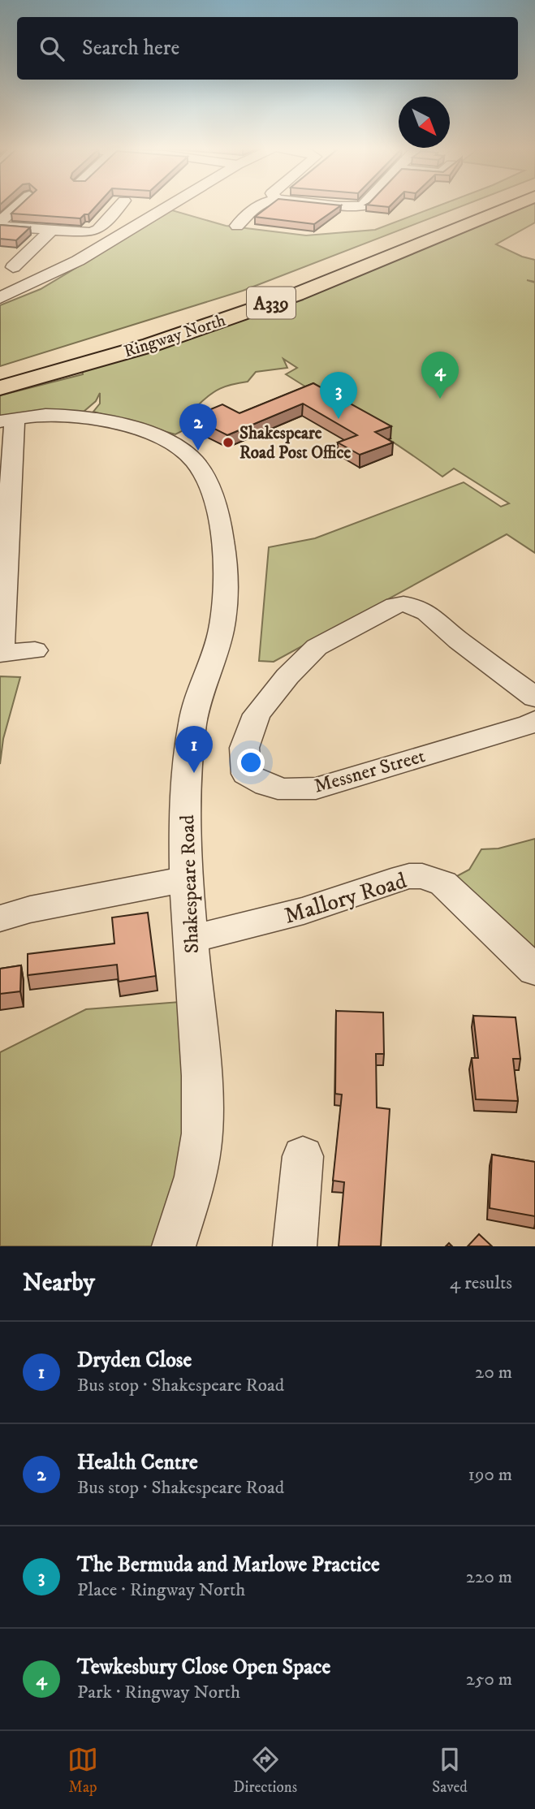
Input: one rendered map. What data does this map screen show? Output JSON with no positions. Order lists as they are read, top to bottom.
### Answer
{
  "streets": {
    "highway": ["A339", "Ringway North"],
    "street": ["Messner Street", "Shakespeare Road", "Mallory Road"]
  },
  "crossings": [
    ["Shakespeare Road", "Mallory Road"]
  ],
  "places": ["Shakespeare Road Post Office"],
  "north": "bottom right",
  "page": {
    "search": "Search here",
    "pins": [
      "4",
      "3",
      "2",
      "1"
    ],
    "heading": ["Nearby", "4 results"],
    "list": [
      {
        "mark": "1",
        "name": "Dryden Close",
        "note": "Bus stop · Shakespeare Road",
        "value": "20 m"
      },
      {
        "mark": "2",
        "name": "Health Centre",
        "note": "Bus stop · Shakespeare Road",
        "value": "190 m"
      },
      {
        "mark": "3",
        "name": "The Bermuda and Marlowe Practice",
        "note": "Place · Ringway North",
        "value": "220 m"
      },
      {
        "mark": "4",
        "name": "Tewkesbury Close Open Space",
        "note": "Park · Ringway North",
        "value": "250 m"
      }
    ],
    "nav": ["Map", "Directions", "Saved"]
  }
}
